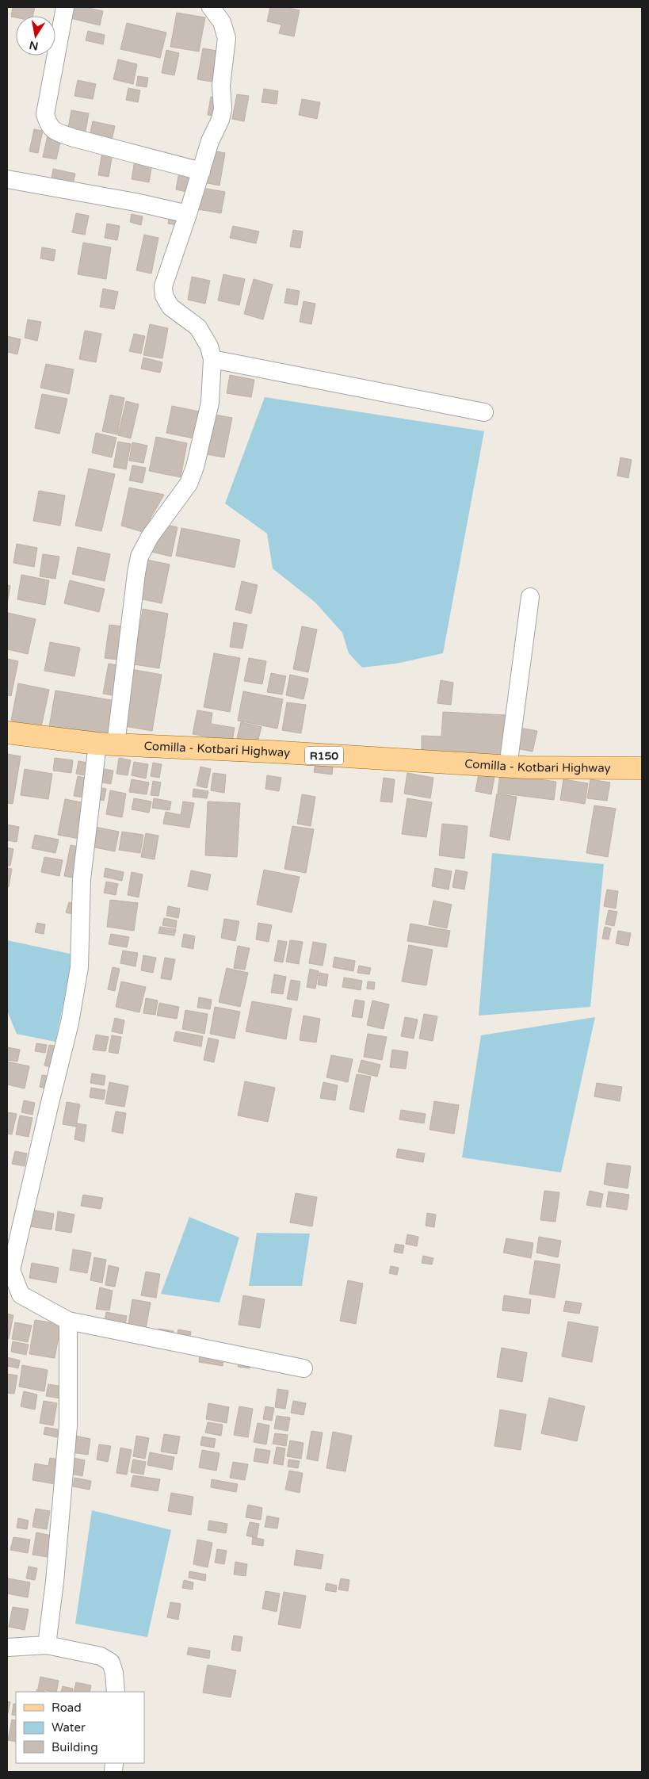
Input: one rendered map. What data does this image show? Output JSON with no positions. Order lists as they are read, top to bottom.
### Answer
{
  "streets": {
    "main road": ["Comilla - Kotbari Highway", "R150"]
  },
  "legend": ["Road", "Water", "Building"],
  "north": "bottom"
}
